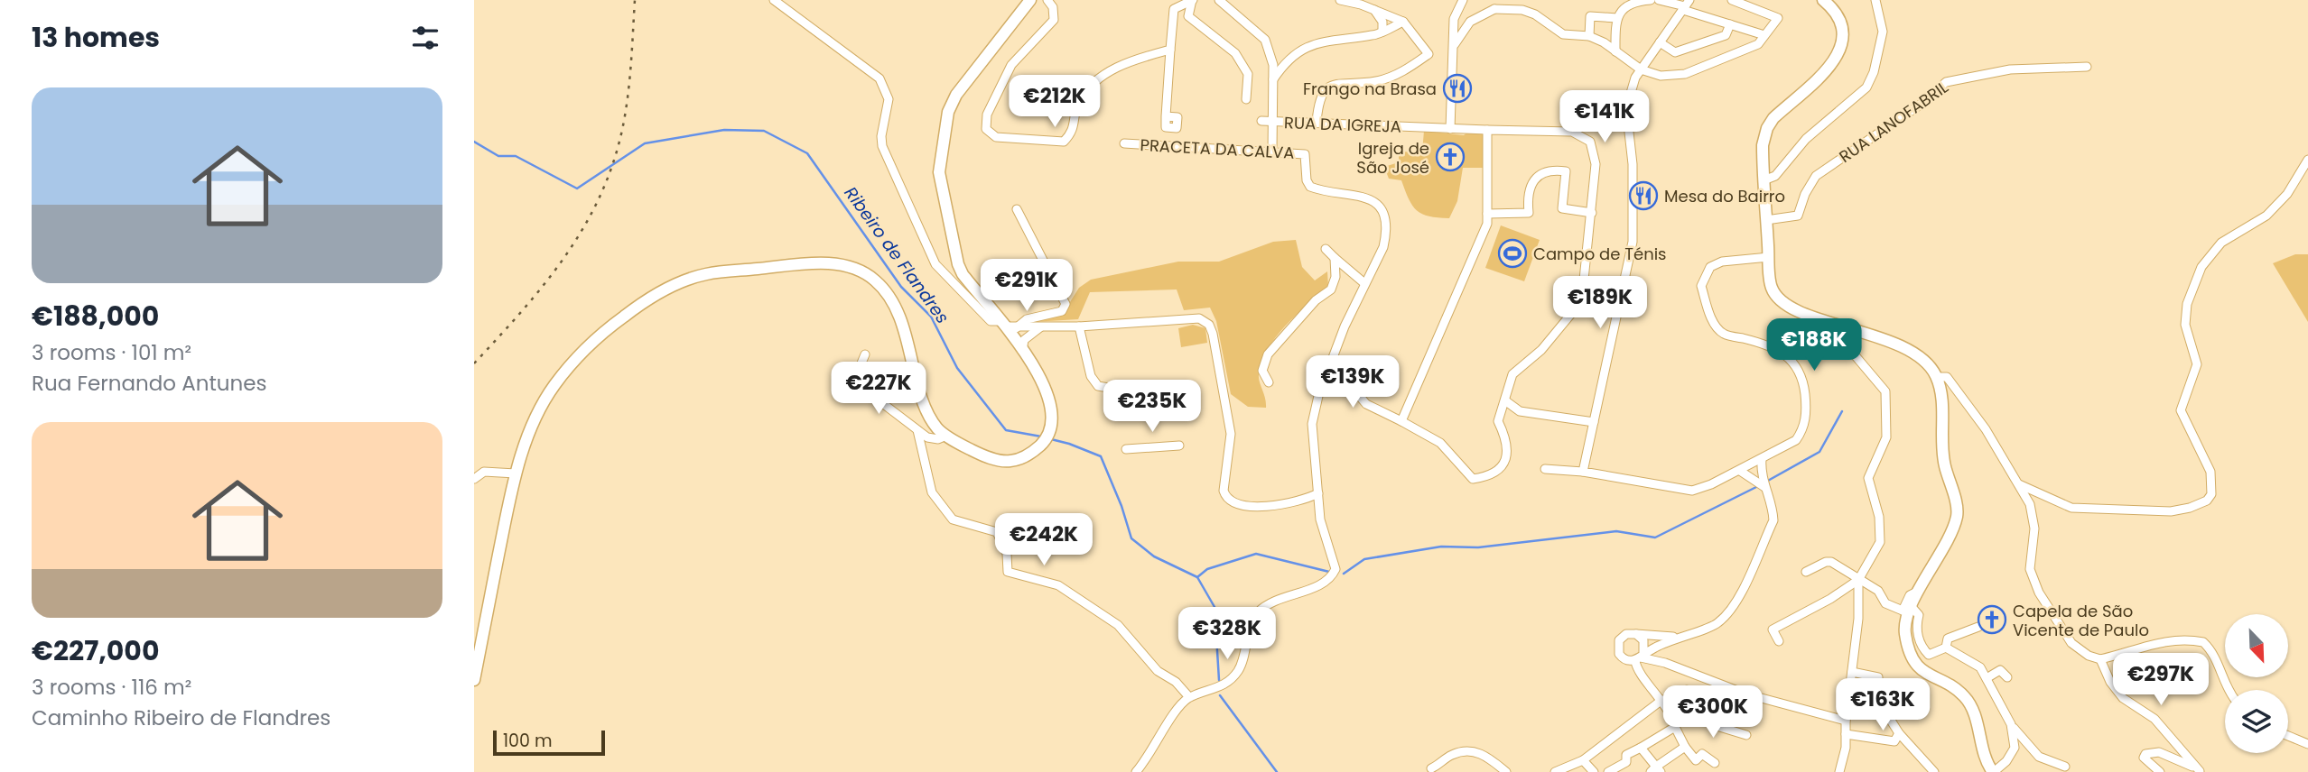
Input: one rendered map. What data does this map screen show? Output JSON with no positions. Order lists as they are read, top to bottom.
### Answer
{
  "streets": {
    "street": ["RUA LANOFABRIL", "RUA DA IGREJA", "PRACETA DA CALVA"]
  },
  "crossings": [
    ["RUA DA IGREJA", "PRACETA DA CALVA"]
  ],
  "water": ["Ribeiro de Flandres"],
  "places": {
    "restaurant": ["Frango na Brasa", "Mesa do Bairro"],
    "church": ["Igreja de São José", "Capela de São Vicente de Paulo"],
    "sports": ["Campo de Ténis"]
  },
  "scale_bar": "100 m",
  "north": "bottom right",
  "page": {
    "heading": "13 homes",
    "price": [
      "€212K",
      "€141K",
      "€291K",
      "€189K",
      "€188K",
      "€139K",
      "€227K",
      "€235K",
      "€242K",
      "€328K",
      "€297K",
      "€163K",
      "€300K"
    ],
    "list": [
      {
        "name": "€188,000",
        "note": "3 rooms · 101 m² · Rua Fernando Antunes"
      },
      {
        "name": "€227,000",
        "note": "3 rooms · 116 m² · Caminho Ribeiro de Flandres"
      }
    ],
    "scale": "100 m"
  }
}
